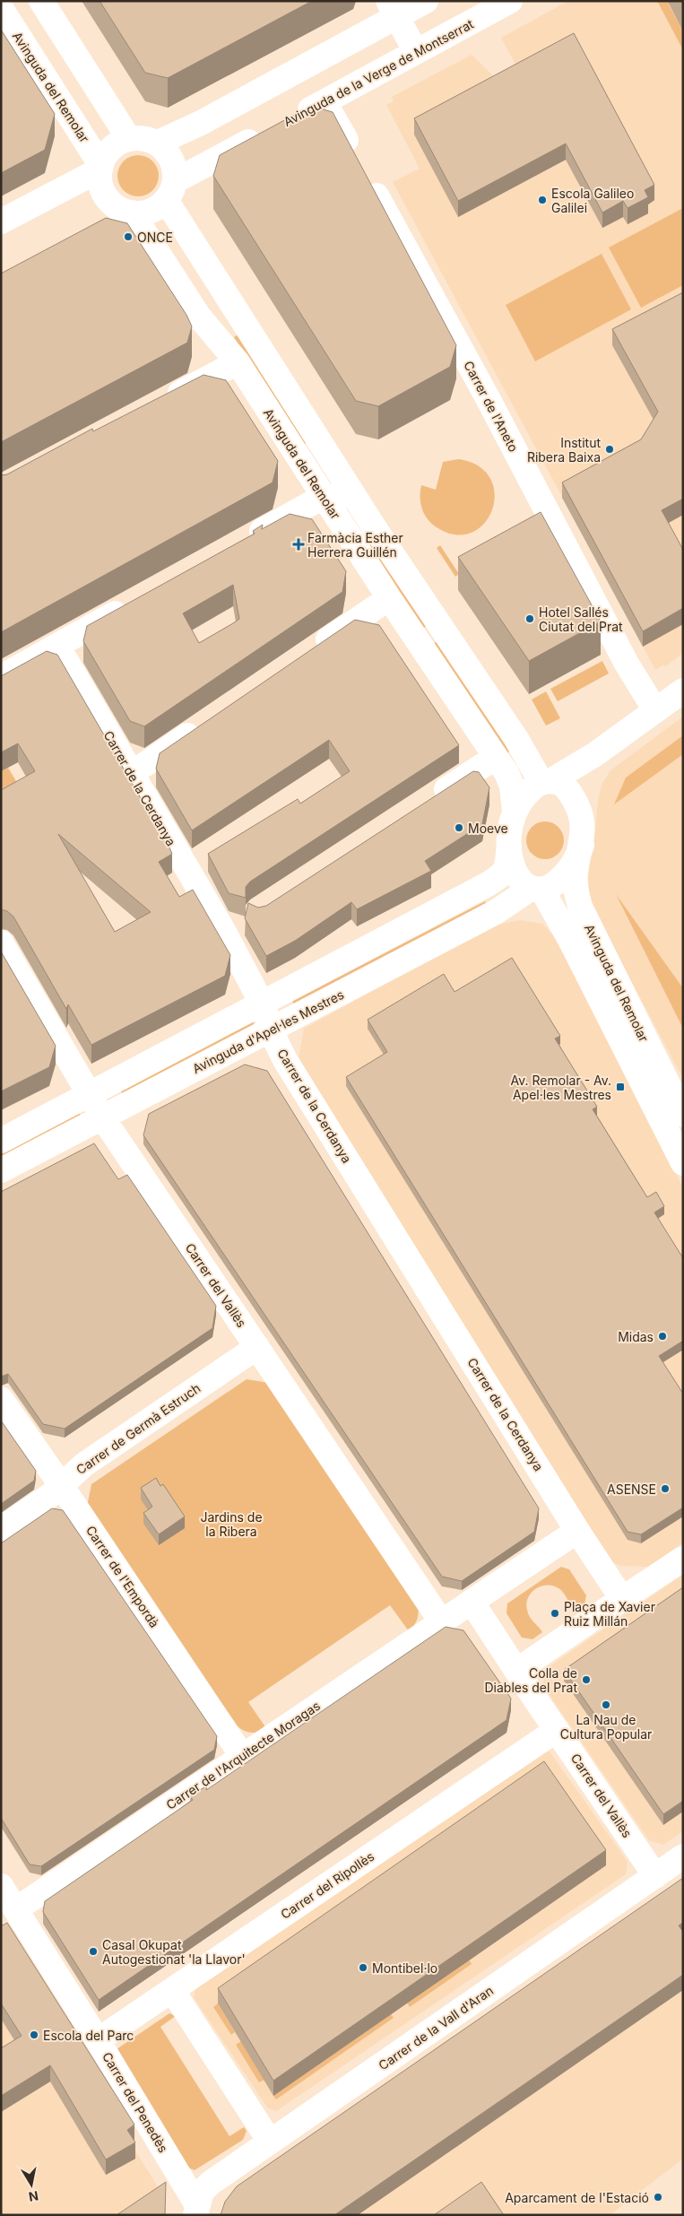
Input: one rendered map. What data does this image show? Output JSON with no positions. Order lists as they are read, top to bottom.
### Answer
{
  "streets": {
    "street": [
      "Avinguda de la Verge de Montserrat",
      "Avinguda del Remolar",
      "Carrer de l'Aneto",
      "Carrer de la Cerdanya",
      "Avinguda d'Apel·les Mestres",
      "Carrer del Vallès",
      "Carrer de Germà Estruch",
      "Carrer de l'Empordà",
      "Carrer de l'Arquitecte Moragas",
      "Carrer del Ripollès",
      "Carrer de la Vall d'Aran",
      "Carrer del Penedès"
    ]
  },
  "crossings": [
    ["Avinguda de la Verge de Montserrat", "Carrer de l'Aneto"],
    ["Avinguda del Remolar", "Avinguda d'Apel·les Mestres"],
    ["Carrer de la Cerdanya", "Avinguda d'Apel·les Mestres"],
    ["Avinguda d'Apel·les Mestres", "Carrer del Vallès"],
    ["Carrer del Vallès", "Carrer de Germà Estruch"],
    ["Carrer del Vallès", "Carrer de l'Arquitecte Moragas"],
    ["Carrer del Vallès", "Carrer del Ripollès"],
    ["Carrer del Vallès", "Carrer de la Vall d'Aran"],
    ["Carrer de Germà Estruch", "Carrer de l'Empordà"],
    ["Carrer de l'Empordà", "Carrer de l'Arquitecte Moragas"],
    ["Carrer de l'Arquitecte Moragas", "Carrer del Penedès"],
    ["Carrer del Ripollès", "Carrer del Penedès"],
    ["Carrer de la Vall d'Aran", "Carrer del Penedès"]
  ],
  "parks": ["Jardins de la Ribera"],
  "places": {
    "other": [
      "Escola Galileo Galilei",
      "ONCE",
      "Institut Ribera Baixa",
      "Hotel Sallés Ciutat del Prat",
      "Moeve",
      "Midas",
      "ASENSE",
      "Plaça de Xavier Ruiz Millán",
      "Colla de Diables del Prat",
      "La Nau de Cultura Popular",
      "Casal Okupat Autogestionat 'la Llavor'",
      "Montibel·lo",
      "Escola del Parc",
      "Aparcament de l'Estació"
    ],
    "health": ["Farmàcia Esther Herrera Guillén"],
    "transit": ["Av. Remolar - Av. Apel·les Mestres"]
  },
  "north": "bottom"
}
